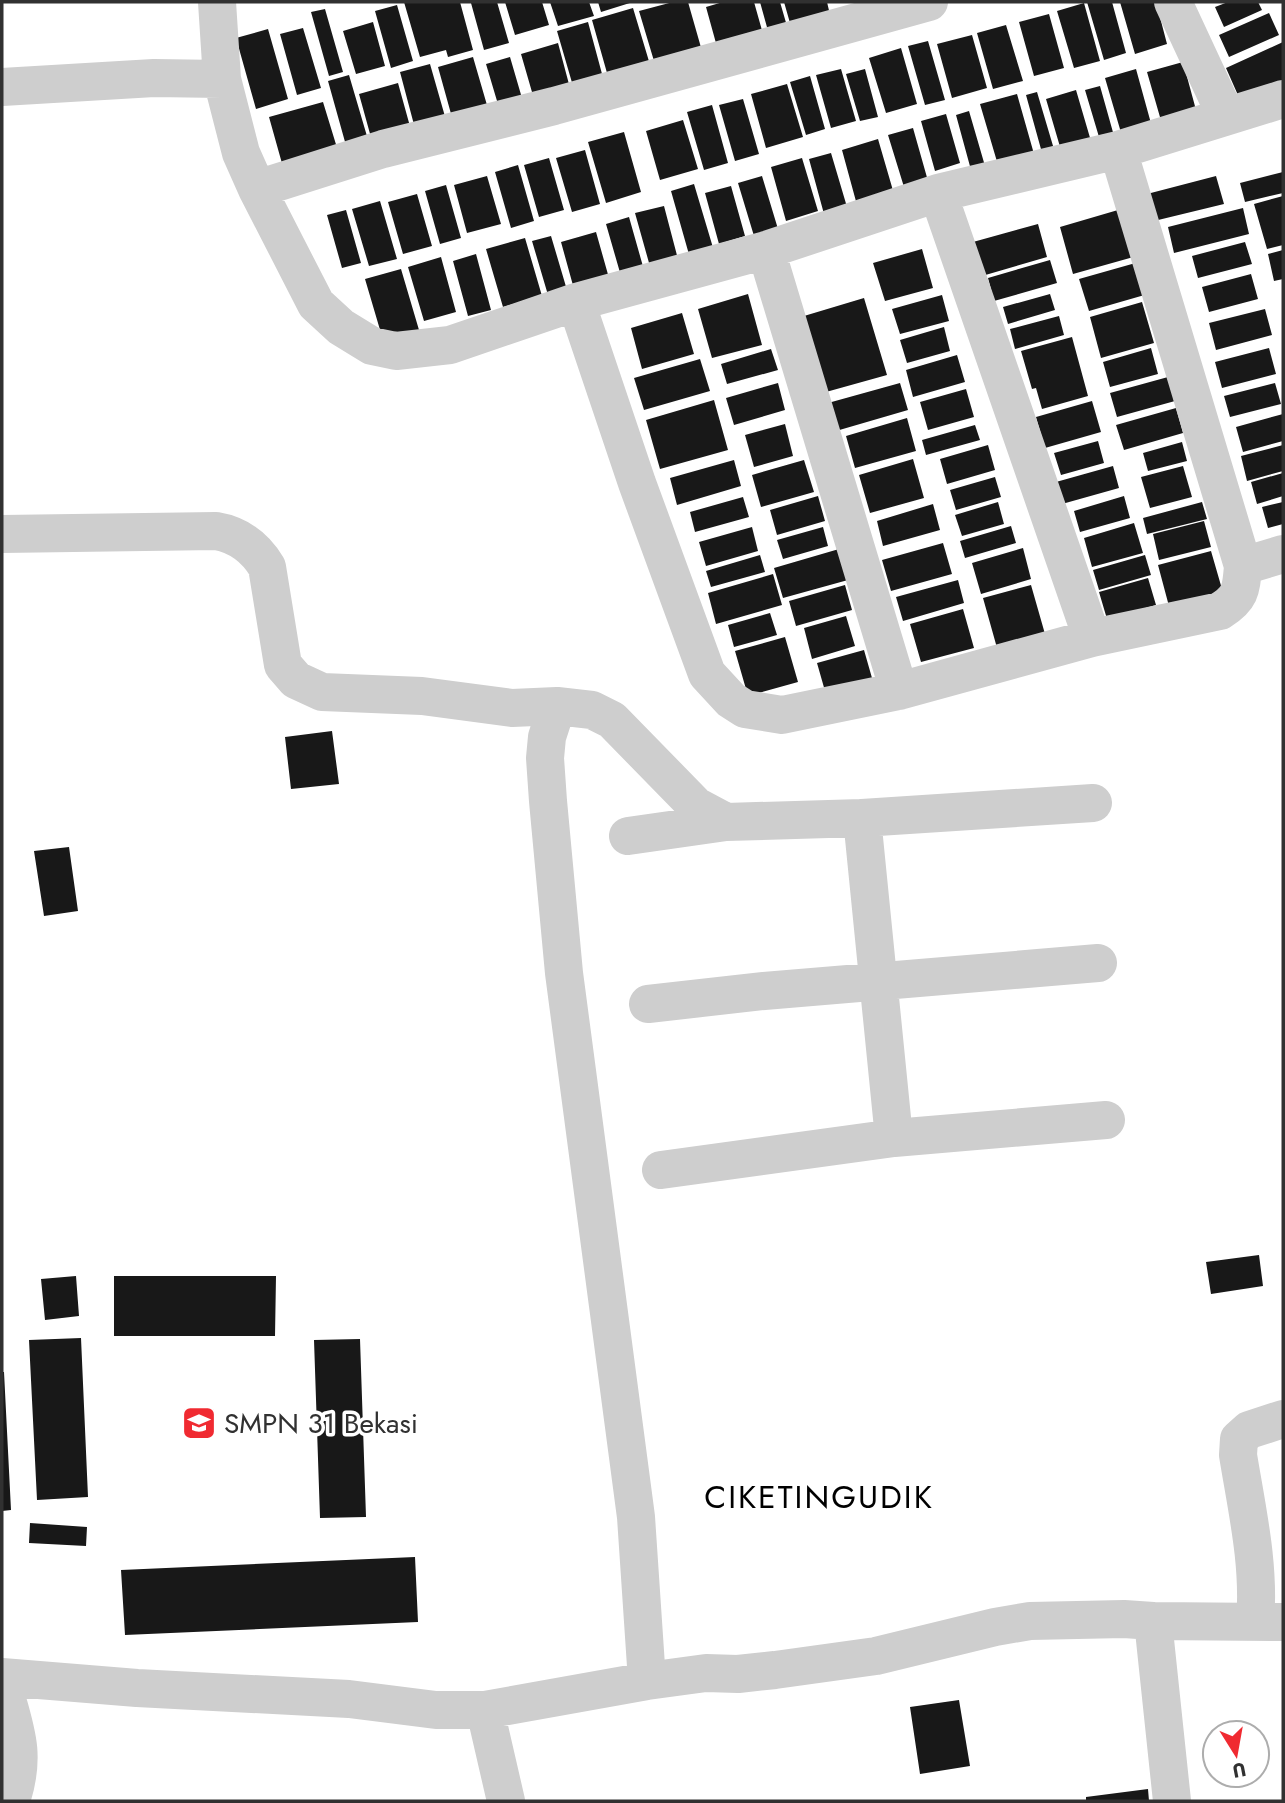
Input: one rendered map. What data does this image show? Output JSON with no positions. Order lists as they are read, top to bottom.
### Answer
{
  "districts": ["CIKETINGUDIK"],
  "places": {
    "school or university": ["SMPN 31 Bekasi"]
  },
  "north": "bottom"
}
